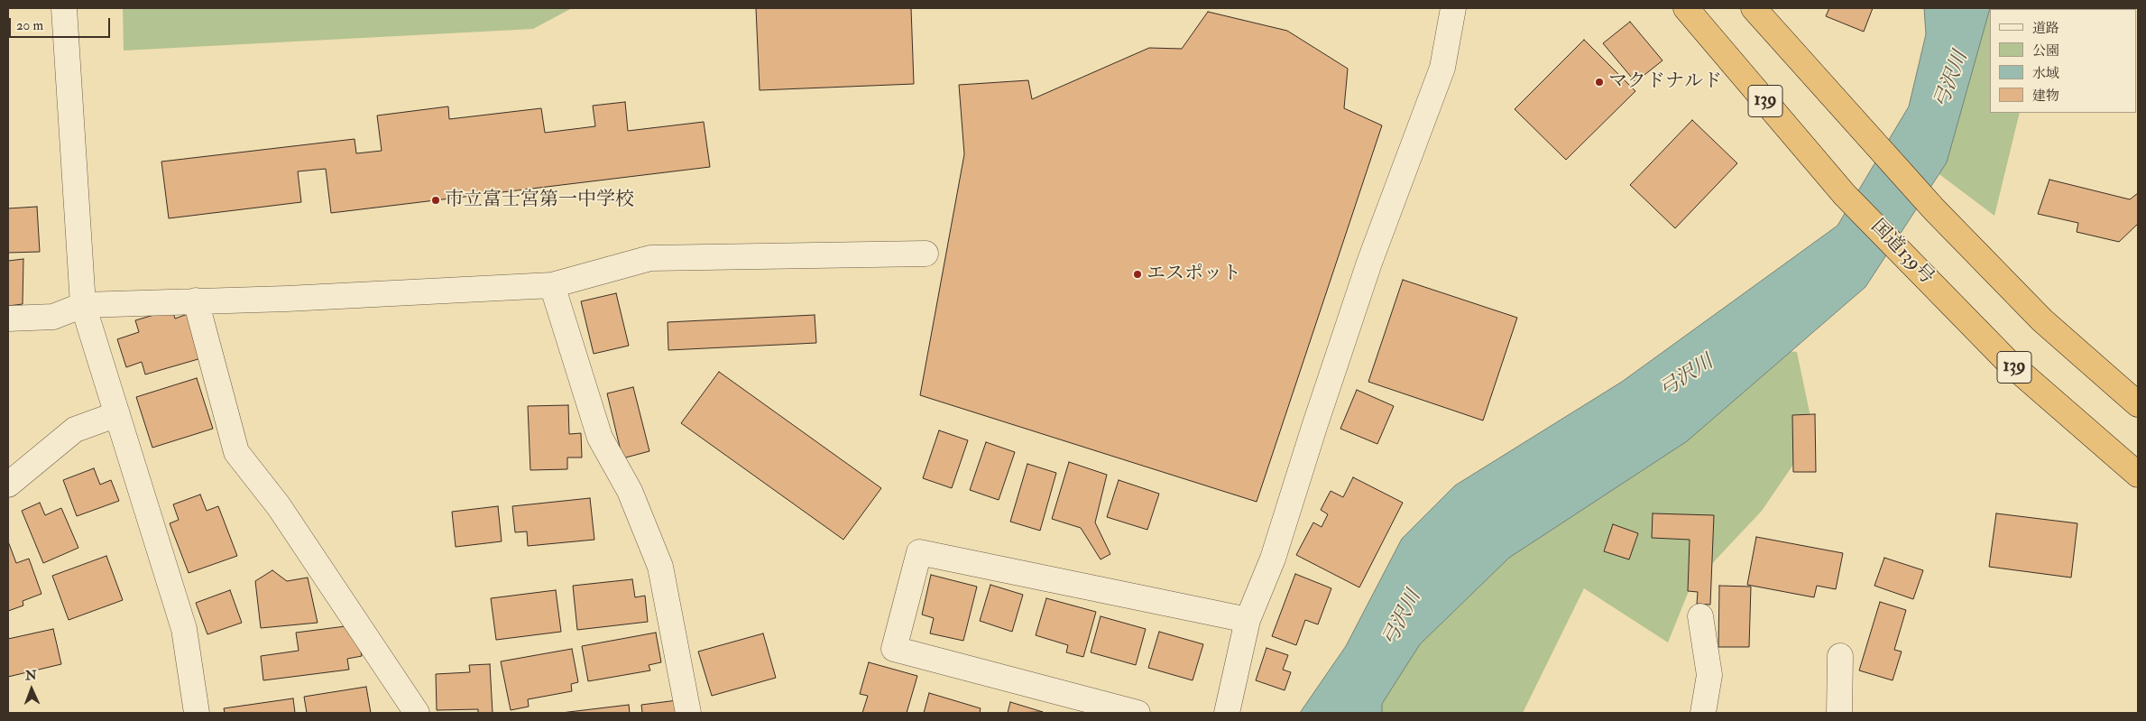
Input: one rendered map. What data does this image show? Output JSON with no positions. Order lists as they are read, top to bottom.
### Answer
{
  "streets": {
    "highway": ["139", "国道139号"]
  },
  "water": ["弓沢川"],
  "places": ["マクドナルド", "市立富士宮第一中学校", "エスポット"],
  "legend": [
    "道路",
    "公園",
    "水域",
    "建物"
  ],
  "scale_bar": "20 m",
  "north": "top"
}
